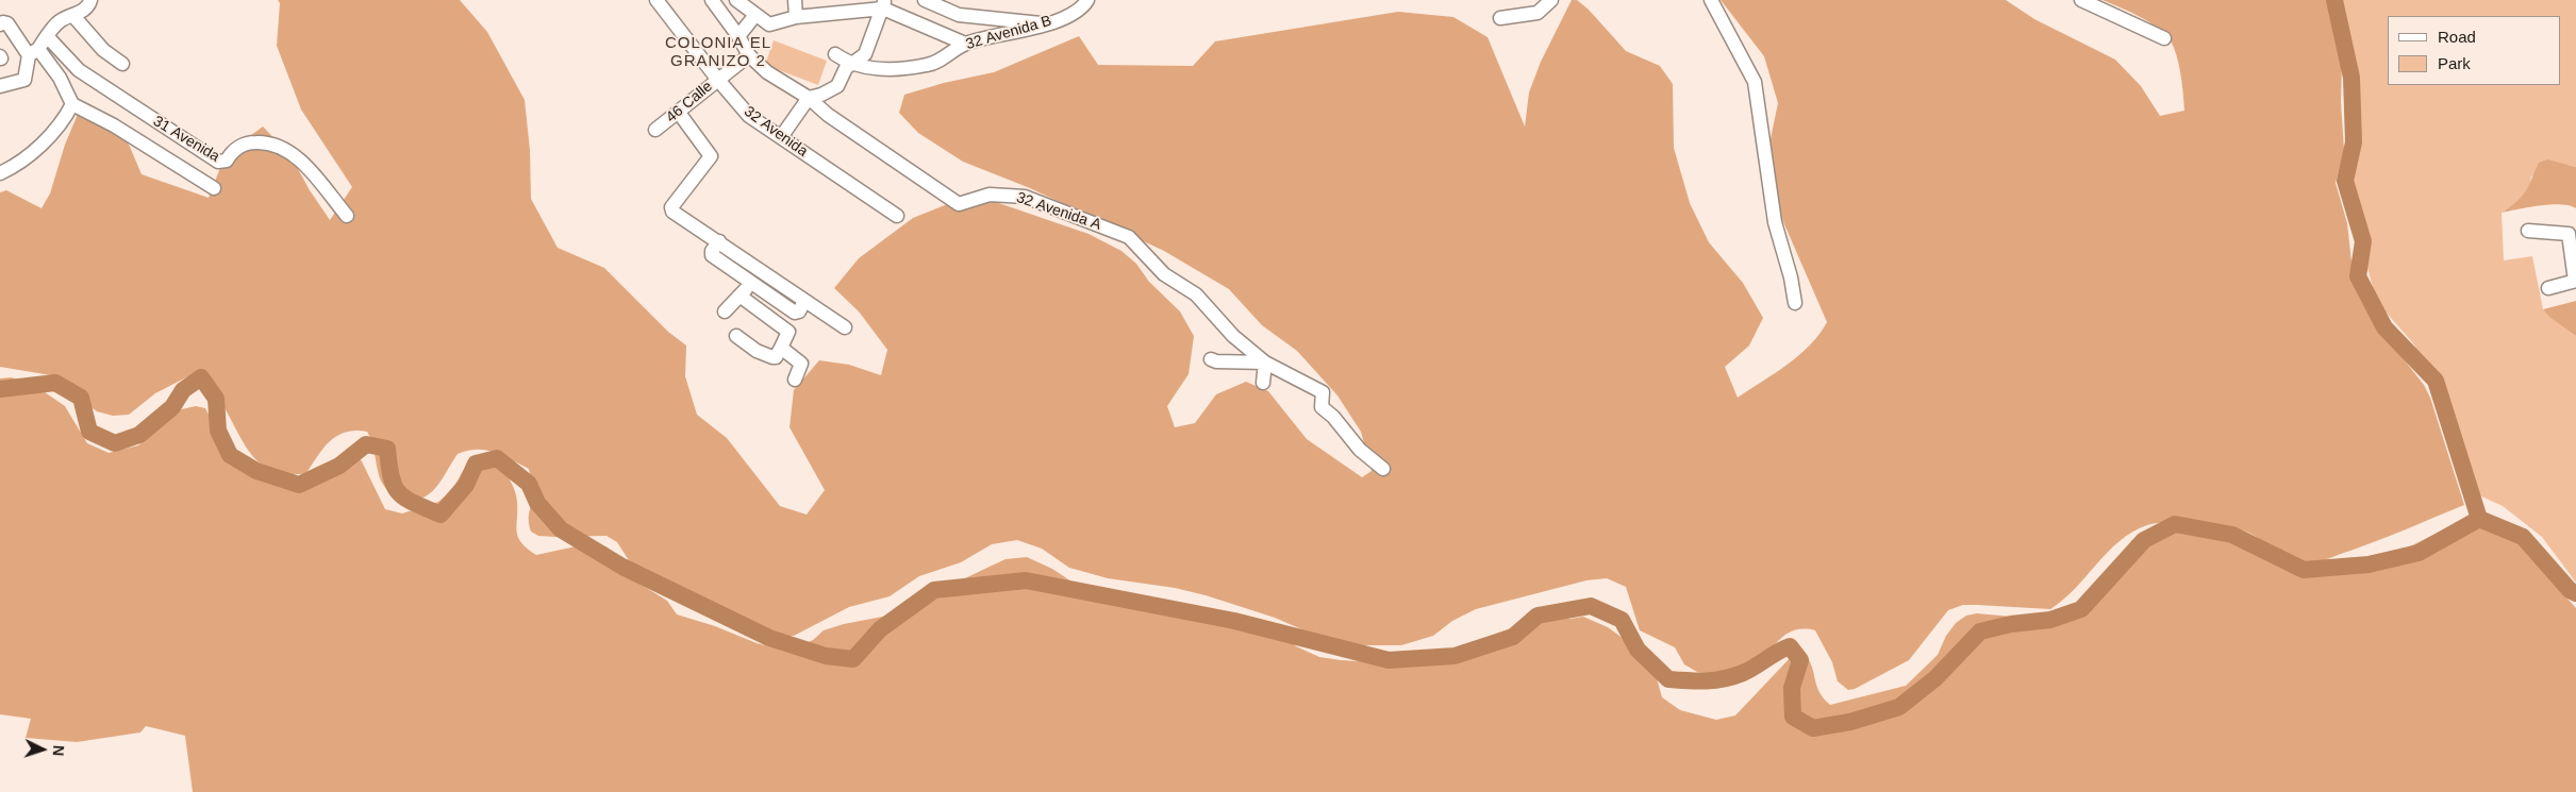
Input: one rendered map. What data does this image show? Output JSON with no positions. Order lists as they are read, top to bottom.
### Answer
{
  "streets": {
    "street": [
      "32 Avenida B",
      "46 Calle",
      "32 Avenida",
      "31 Avenida",
      "32 Avenida A"
    ]
  },
  "crossings": [
    ["46 Calle", "32 Avenida"],
    ["46 Calle", "32 Avenida A"]
  ],
  "districts": ["COLONIA EL GRANIZO 2"],
  "legend": ["Road", "Park"],
  "north": "right"
}
